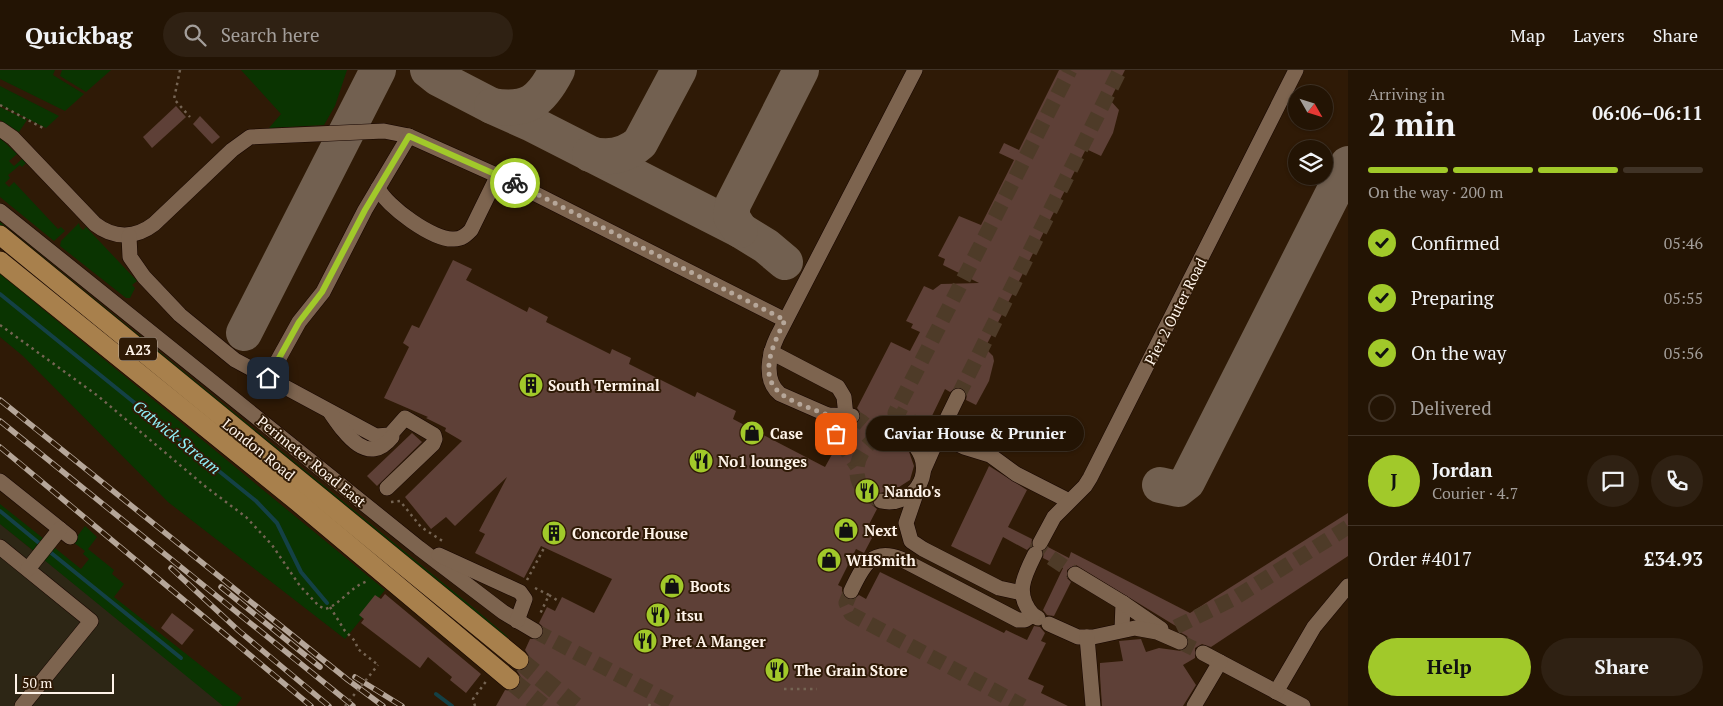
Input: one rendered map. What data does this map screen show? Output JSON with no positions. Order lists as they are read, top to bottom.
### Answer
{
  "streets": {
    "main road": ["A23", "London Road"],
    "street": ["Pier 2 Outer Road", "Perimeter Road East"]
  },
  "water": ["Gatwick Stream"],
  "places": {
    "building": ["South Terminal", "Concorde House"],
    "shop": [
      "Case",
      "Next",
      "WHSmith",
      "Boots"
    ],
    "other": ["Caviar House & Prunier"],
    "restaurant": [
      "No1 lounges",
      "Nando's",
      "itsu",
      "Pret A Manger",
      "The Grain Store"
    ]
  },
  "scale_bar": "50 m",
  "north": "bottom right",
  "page": {
    "header": "Quickbag",
    "search": "Search here",
    "nav": ["Map", "Layers", "Share"],
    "heading": ["2 min", "Arriving in", "06:06–06:11"],
    "panel": [
      "Jordan",
      "Courier · 4.7",
      "Order #4017",
      "£34.93"
    ],
    "bar": "On the way · 200 m",
    "list": [
      ["Confirmed", "05:46"],
      ["Preparing", "05:55"],
      ["On the way", "05:56"],
      "Delivered"
    ],
    "bubble": "Caviar House & Prunier",
    "round": "J",
    "buttons": ["Help", "Share"],
    "scale": "50 m"
  }
}
